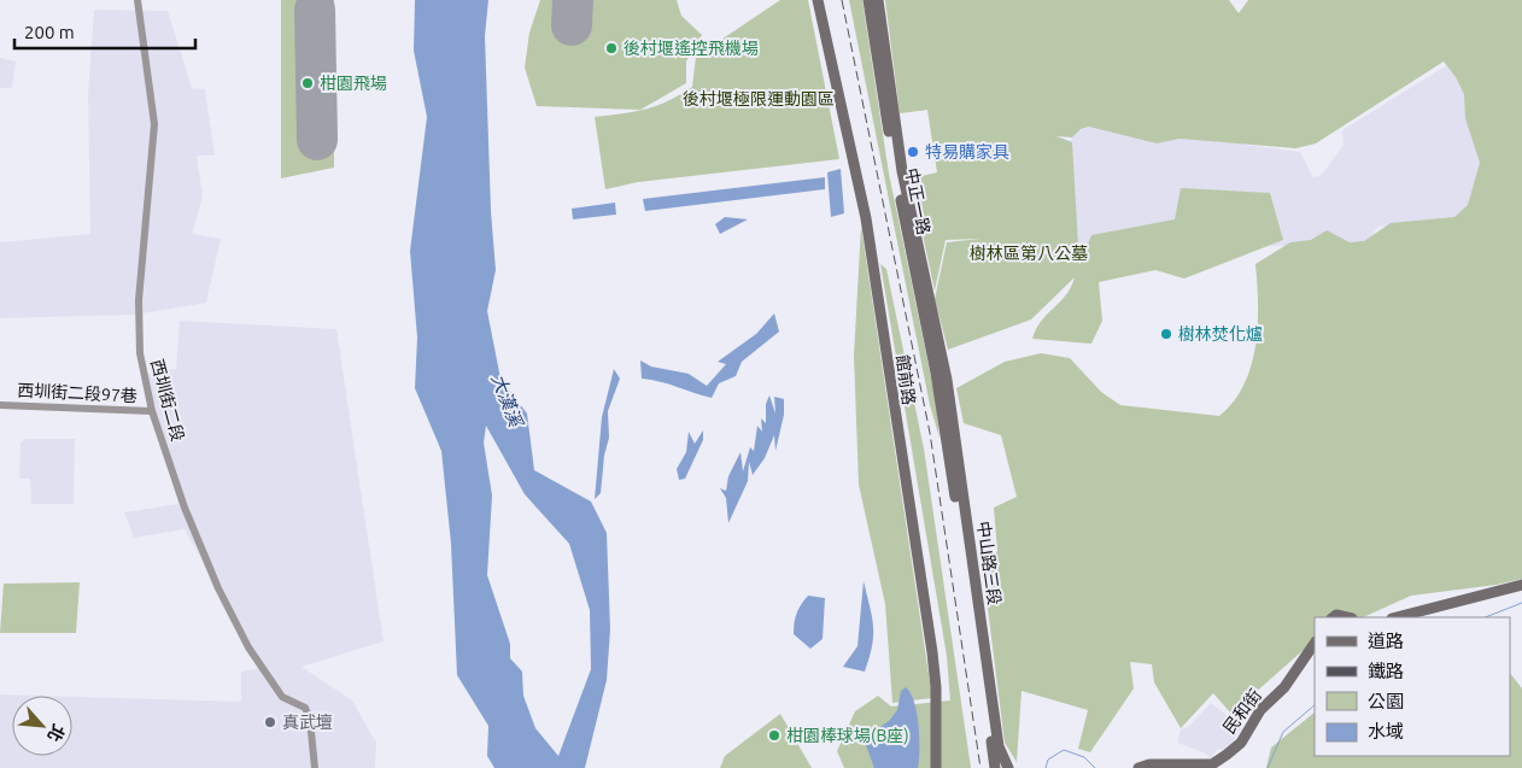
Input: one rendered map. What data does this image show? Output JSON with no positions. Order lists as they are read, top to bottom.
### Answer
{
  "streets": {
    "main road": [
      "中正一路",
      "館前路",
      "中山路三段",
      "民和街"
    ],
    "street": ["西圳街二段97巷", "西圳街二段"]
  },
  "crossings": [
    ["中正一路", "中山路三段"],
    ["西圳街二段97巷", "西圳街二段"]
  ],
  "water": ["大漢溪"],
  "parks": ["後村堰極限運動園區", "樹林區第八公墓"],
  "places": [
    "後村堰遙控飛機場",
    "柑園飛場",
    "特易購家具",
    "樹林焚化爐",
    "真武壇",
    "柑園棒球場(B座)"
  ],
  "legend": [
    "道路",
    "鐵路",
    "公園",
    "水域"
  ],
  "scale_bar": "200 m",
  "north": "bottom right"
}
